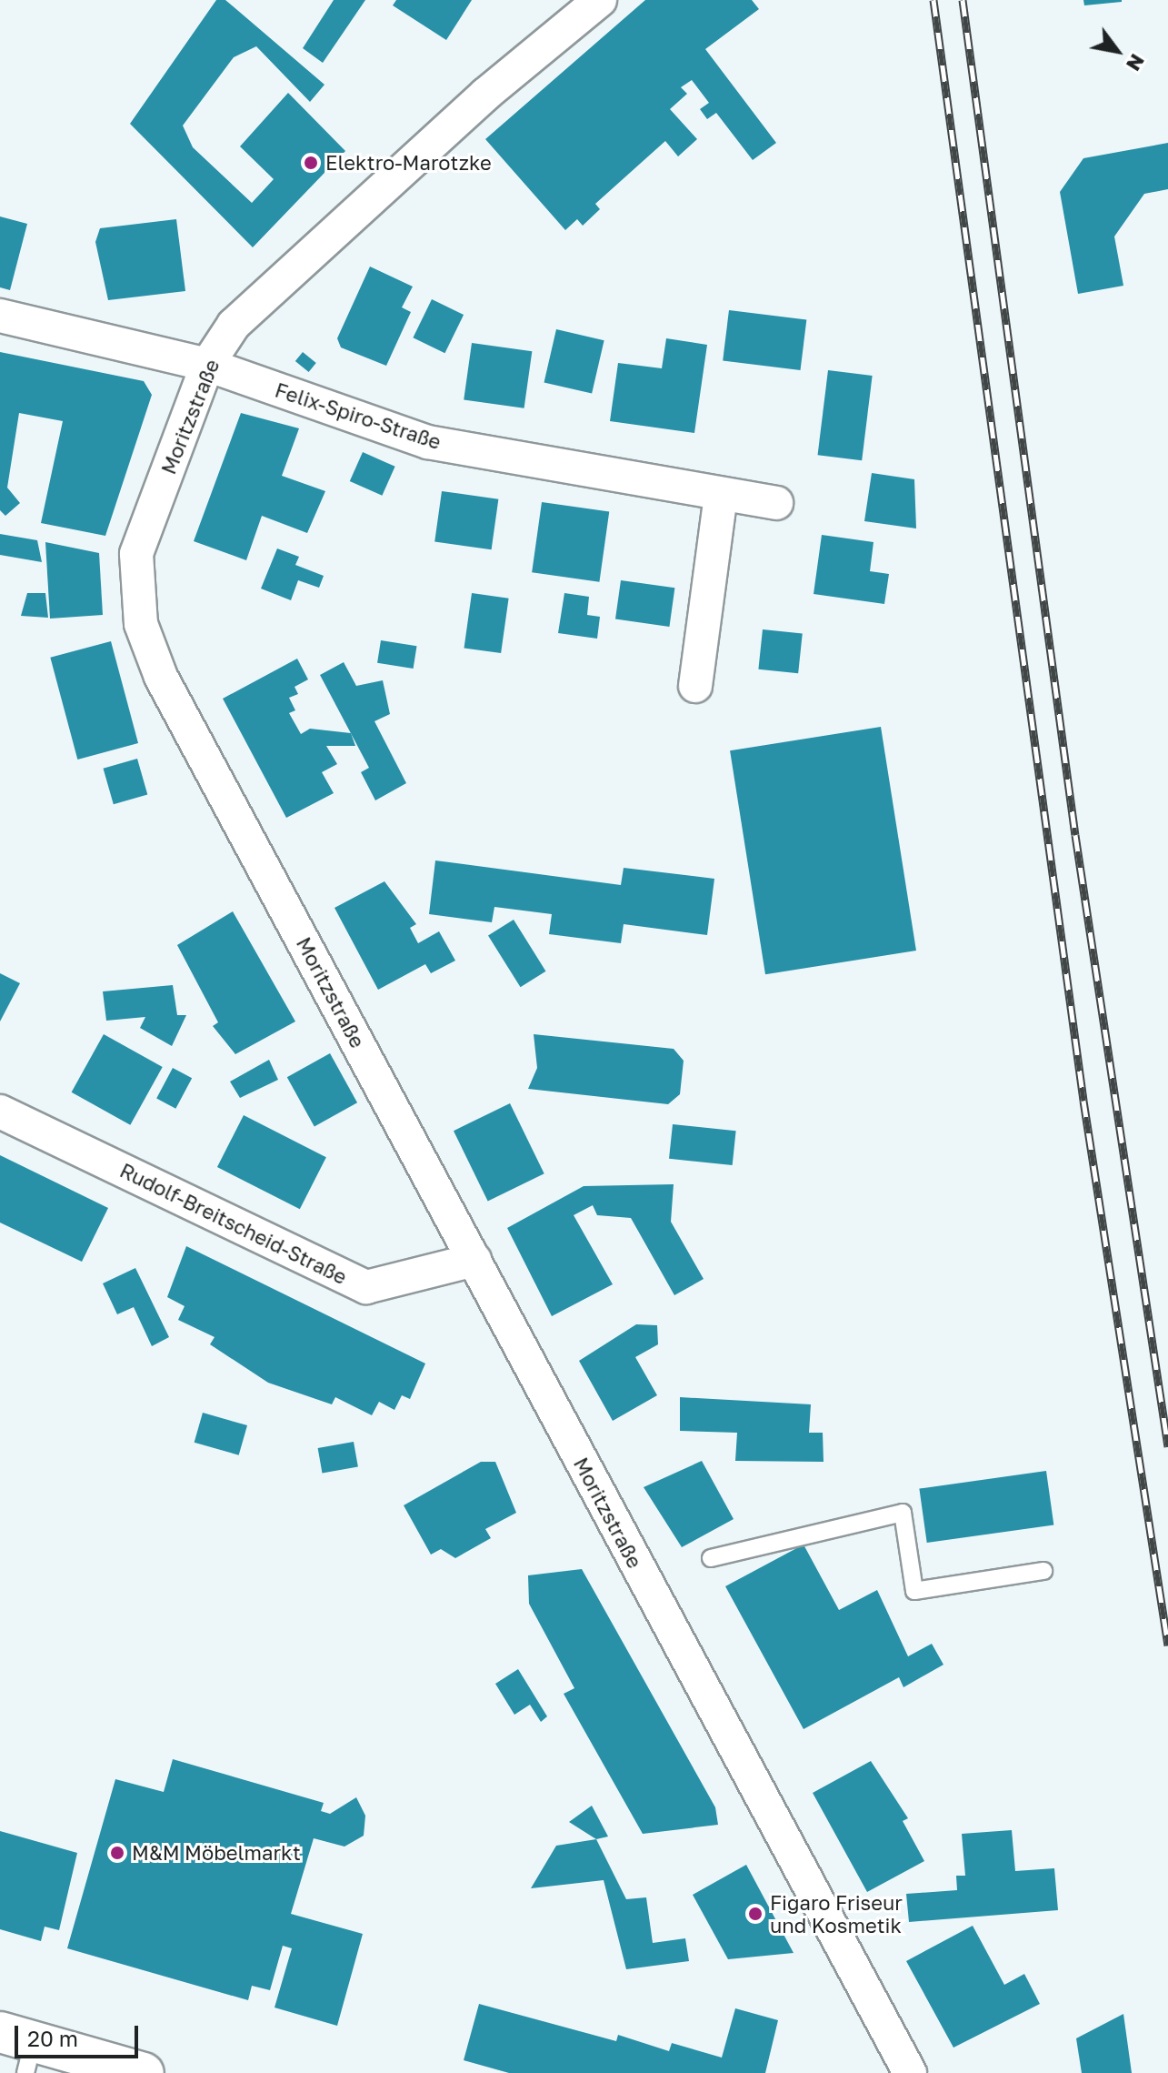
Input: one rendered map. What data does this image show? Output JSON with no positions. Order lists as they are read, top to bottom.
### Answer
{
  "streets": {
    "street": ["Felix-Spiro-Straße", "Moritzstraße", "Rudolf-Breitscheid-Straße"]
  },
  "crossings": [
    ["Felix-Spiro-Straße", "Moritzstraße"],
    ["Moritzstraße", "Rudolf-Breitscheid-Straße"]
  ],
  "places": ["Elektro-Marotzke", "M&M Möbelmarkt", "Figaro Friseur und Kosmetik"],
  "scale_bar": "20 m",
  "north": "bottom right"
}
